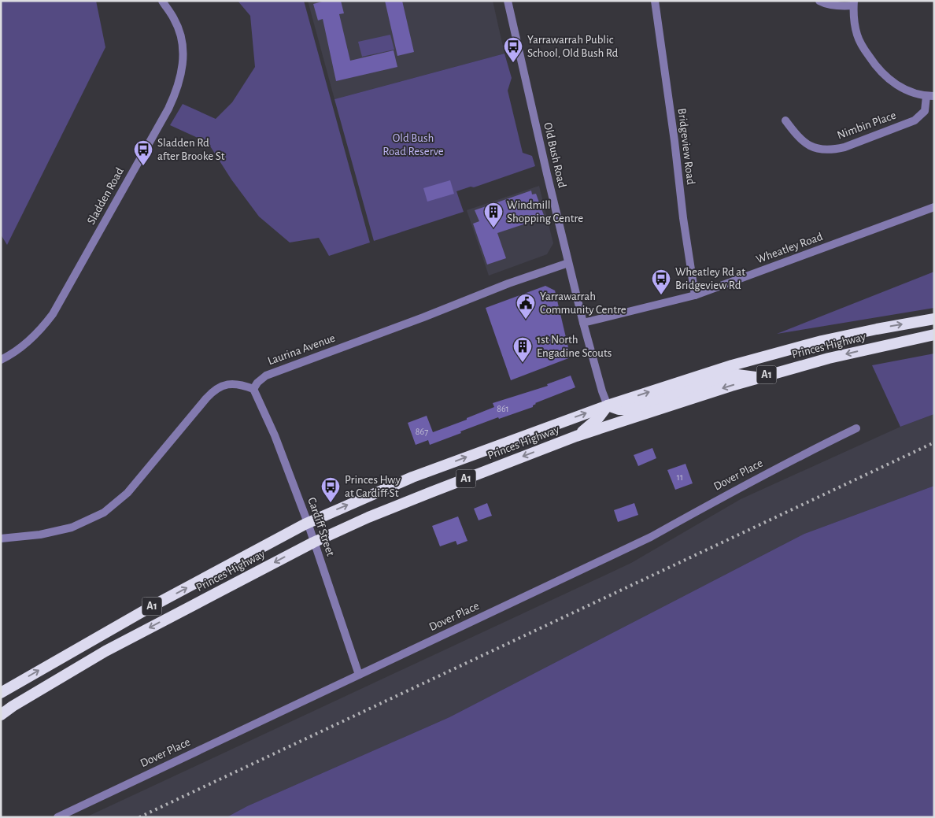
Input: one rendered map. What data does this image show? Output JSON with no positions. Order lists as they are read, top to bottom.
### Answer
{
  "streets": {
    "highway": ["Princes Highway", "A1"],
    "street": [
      "Nimbin Place",
      "Bridgeview Road",
      "Old Bush Road",
      "Sladden Road",
      "Wheatley Road",
      "Laurina Avenue",
      "Dover Place",
      "Cardiff Street"
    ]
  },
  "crossings": [
    ["Bridgeview Road", "Wheatley Road"],
    ["Old Bush Road", "Wheatley Road"],
    ["Old Bush Road", "Princes Highway"],
    ["Old Bush Road", "Laurina Avenue"],
    ["Princes Highway", "Cardiff Street"],
    ["Laurina Avenue", "Cardiff Street"],
    ["Dover Place", "Cardiff Street"]
  ],
  "parks": ["Old Bush Road Reserve"],
  "places": {
    "bus stop": [
      "Yarrawarrah Public School, Old Bush Rd",
      "Sladden Rd after Brooke St",
      "Wheatley Rd at Bridgeview Rd",
      "Princes Hwy at Cardiff St"
    ],
    "building": ["Windmill Shopping Centre", "1st North Engadine Scouts"],
    "public building": ["Yarrawarrah Community Centre"]
  },
  "house_numbers": ["861", "867", "11"]
}
